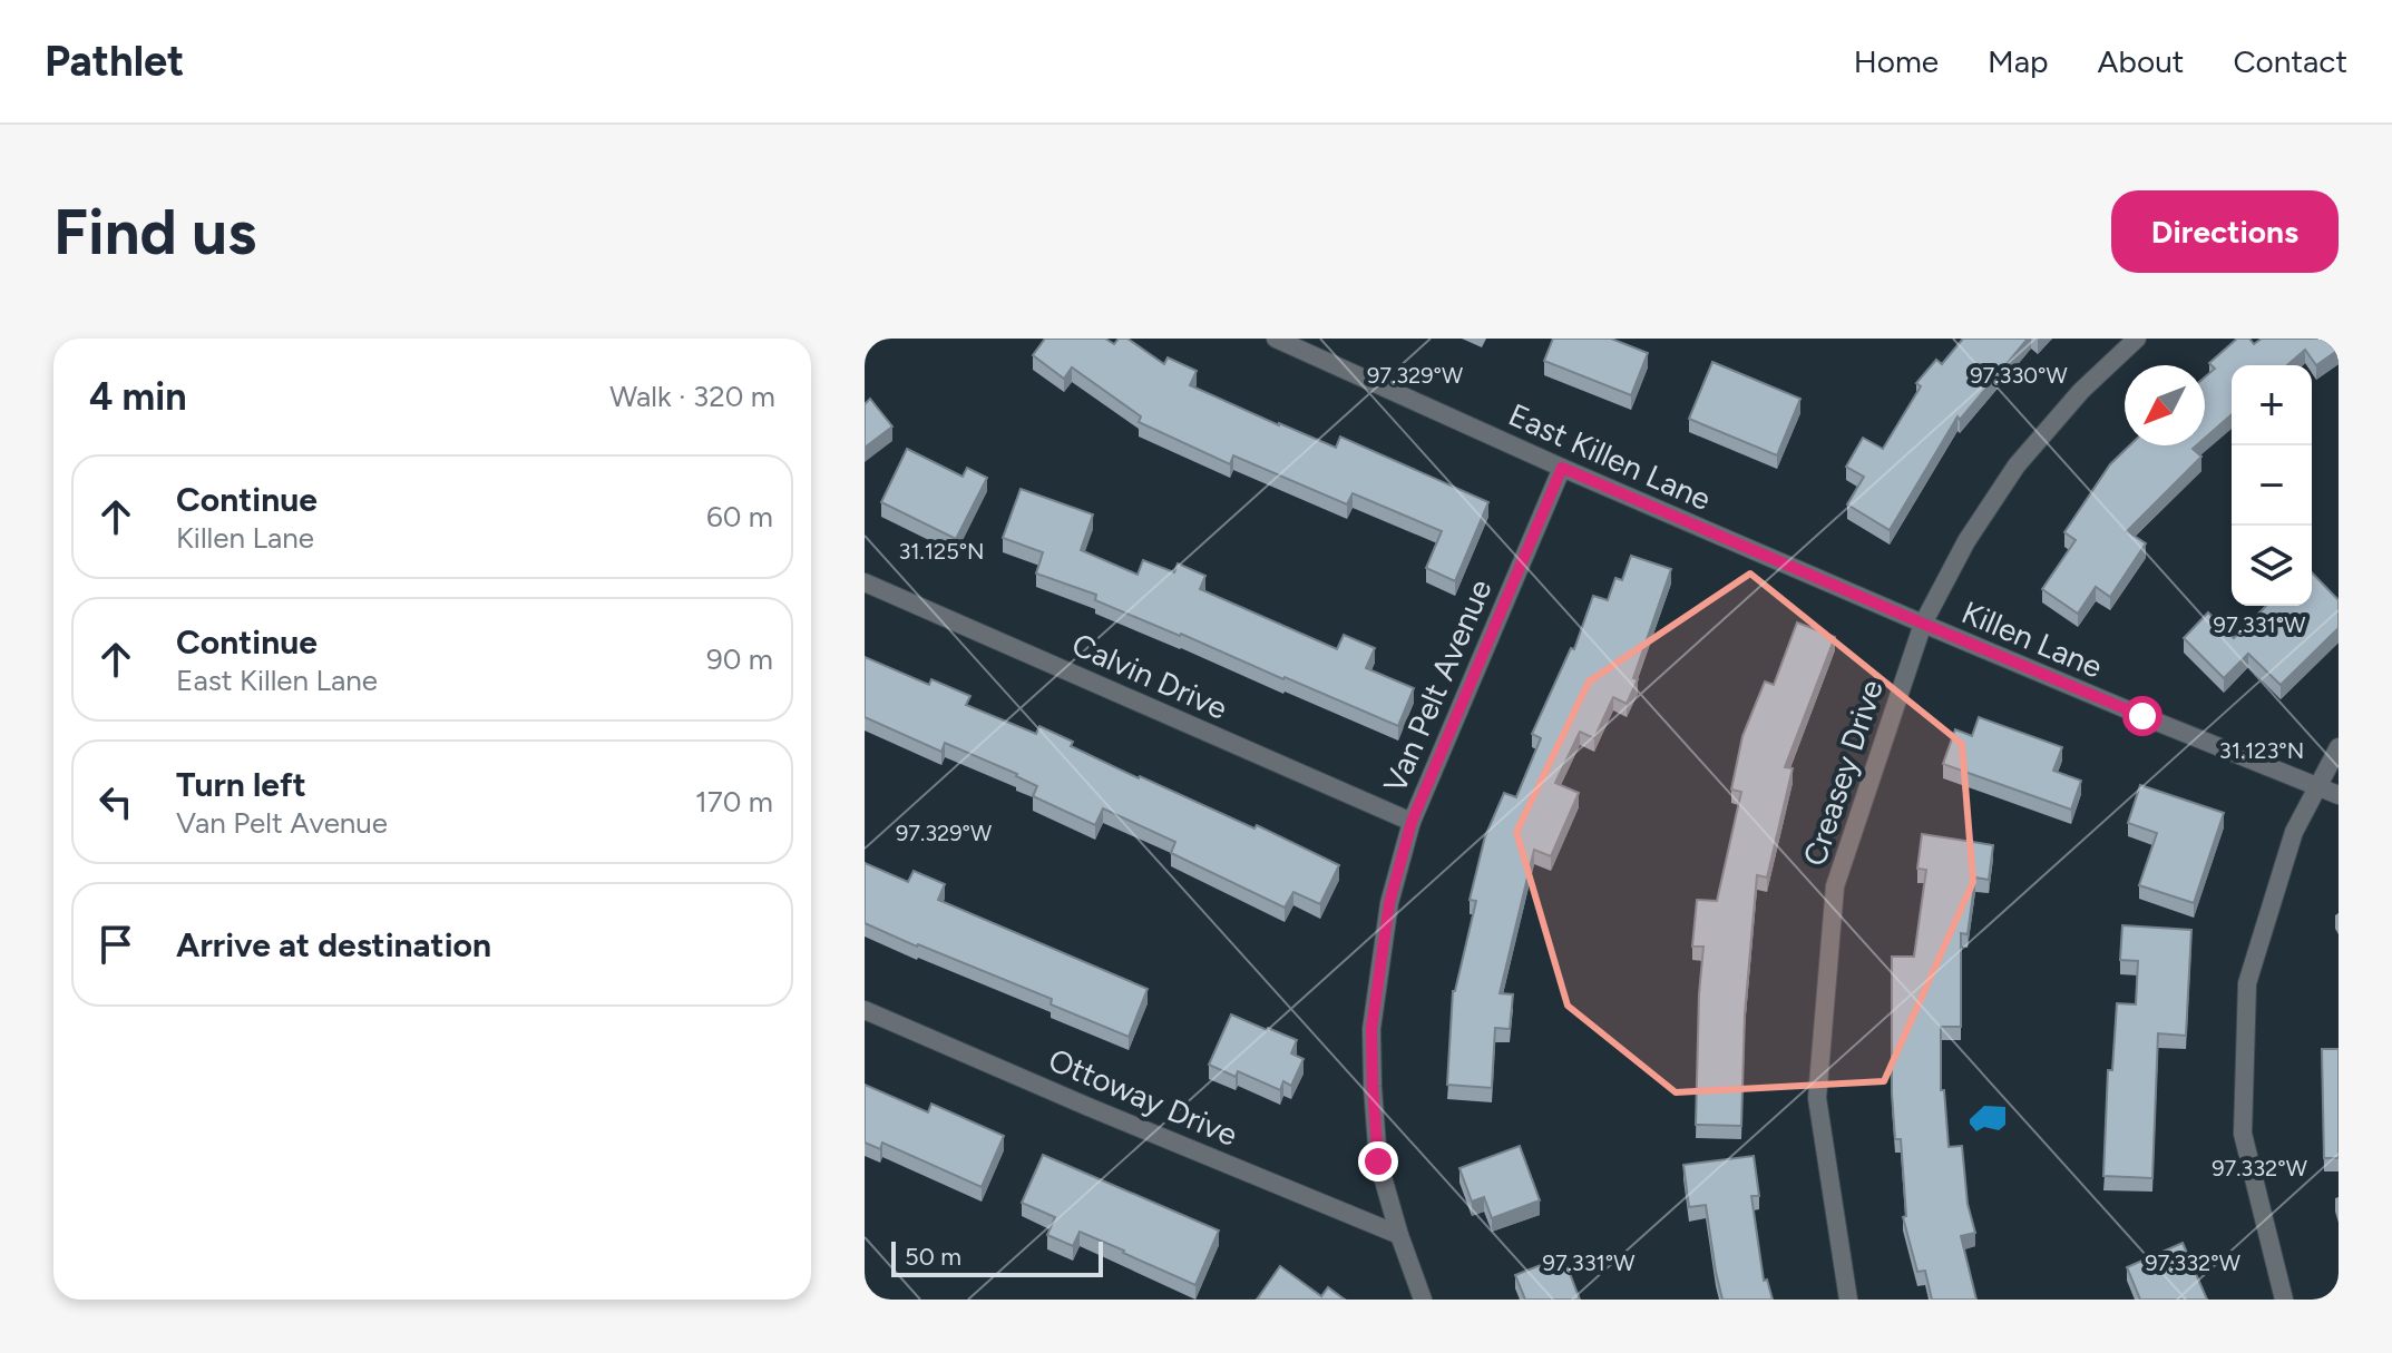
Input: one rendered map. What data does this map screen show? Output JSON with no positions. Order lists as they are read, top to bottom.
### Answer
{
  "streets": {
    "street": [
      "East Killen Lane",
      "Killen Lane",
      "Calvin Drive",
      "Van Pelt Avenue",
      "Creasey Drive",
      "Ottoway Drive"
    ]
  },
  "crossings": [
    ["East Killen Lane", "Killen Lane"],
    ["East Killen Lane", "Van Pelt Avenue"],
    ["East Killen Lane", "Creasey Drive"],
    ["Killen Lane", "Creasey Drive"],
    ["Calvin Drive", "Van Pelt Avenue"],
    ["Van Pelt Avenue", "Ottoway Drive"]
  ],
  "scale_bar": "50 m",
  "north": "bottom left",
  "page": {
    "header": "Pathlet",
    "nav": [
      "Home",
      "Map",
      "About",
      "Contact"
    ],
    "buttons": "Directions",
    "title": "Find us",
    "heading": ["4 min", "Walk · 320 m"],
    "map_buttons": ["+", "−"],
    "list": [
      ["Continue", "Killen Lane", "60 m"],
      ["Continue", "East Killen Lane", "90 m"],
      ["Turn left", "Van Pelt Avenue", "170 m"],
      "Arrive at destination"
    ],
    "scale": "50 m"
  },
  "coordinates": [
    "97.329°W",
    "97.330°W",
    "31.125°N",
    "97.331°W",
    "31.123°N",
    "97.332°W"
  ]
}
